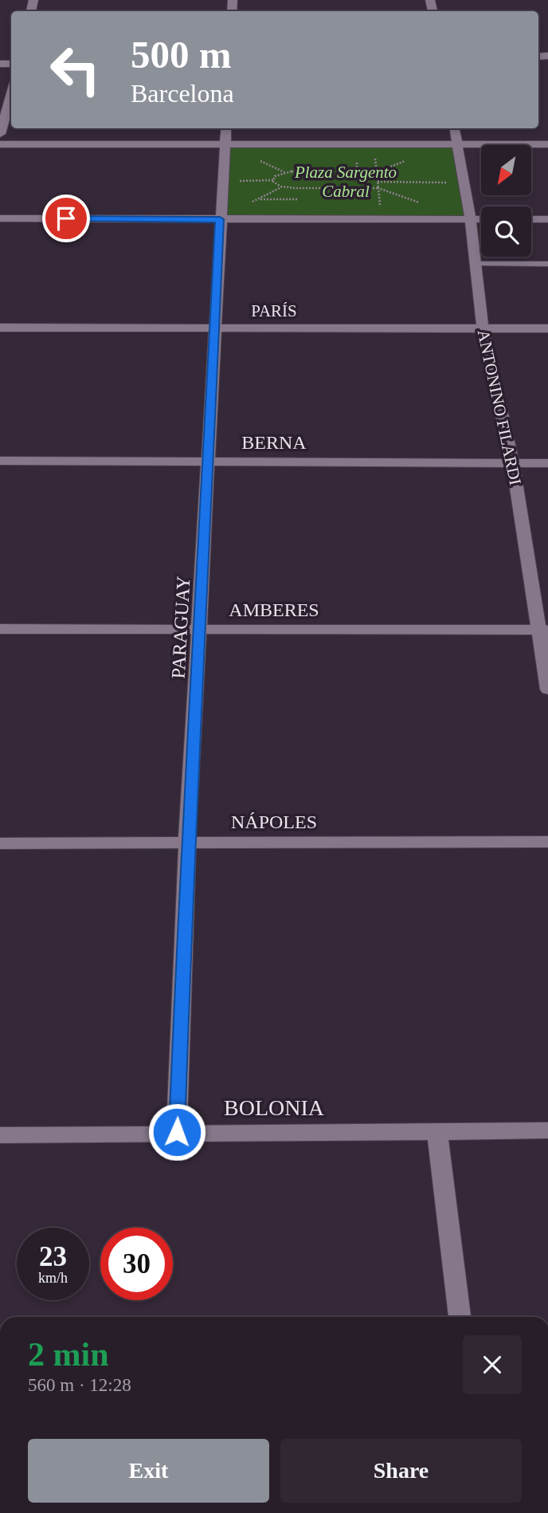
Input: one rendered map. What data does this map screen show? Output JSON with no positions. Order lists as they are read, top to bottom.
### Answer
{
  "streets": {
    "street": [
      "PARÍS",
      "ANTONINO FILARDI",
      "BERNA",
      "AMBERES",
      "PARAGUAY",
      "NÁPOLES",
      "BOLONIA"
    ]
  },
  "crossings": [
    ["PARÍS", "ANTONINO FILARDI"],
    ["PARÍS", "PARAGUAY"],
    ["ANTONINO FILARDI", "BERNA"],
    ["ANTONINO FILARDI", "AMBERES"],
    ["BERNA", "PARAGUAY"],
    ["AMBERES", "PARAGUAY"],
    ["PARAGUAY", "NÁPOLES"],
    ["PARAGUAY", "BOLONIA"]
  ],
  "parks": ["Plaza Sargento Cabral"],
  "north": "bottom left",
  "page": {
    "turn": ["500 m", "Barcelona"],
    "speed": "23 km/h",
    "limit": "30",
    "heading": ["2 min", "560 m · 12:28"],
    "buttons": ["Exit", "Share"]
  }
}
